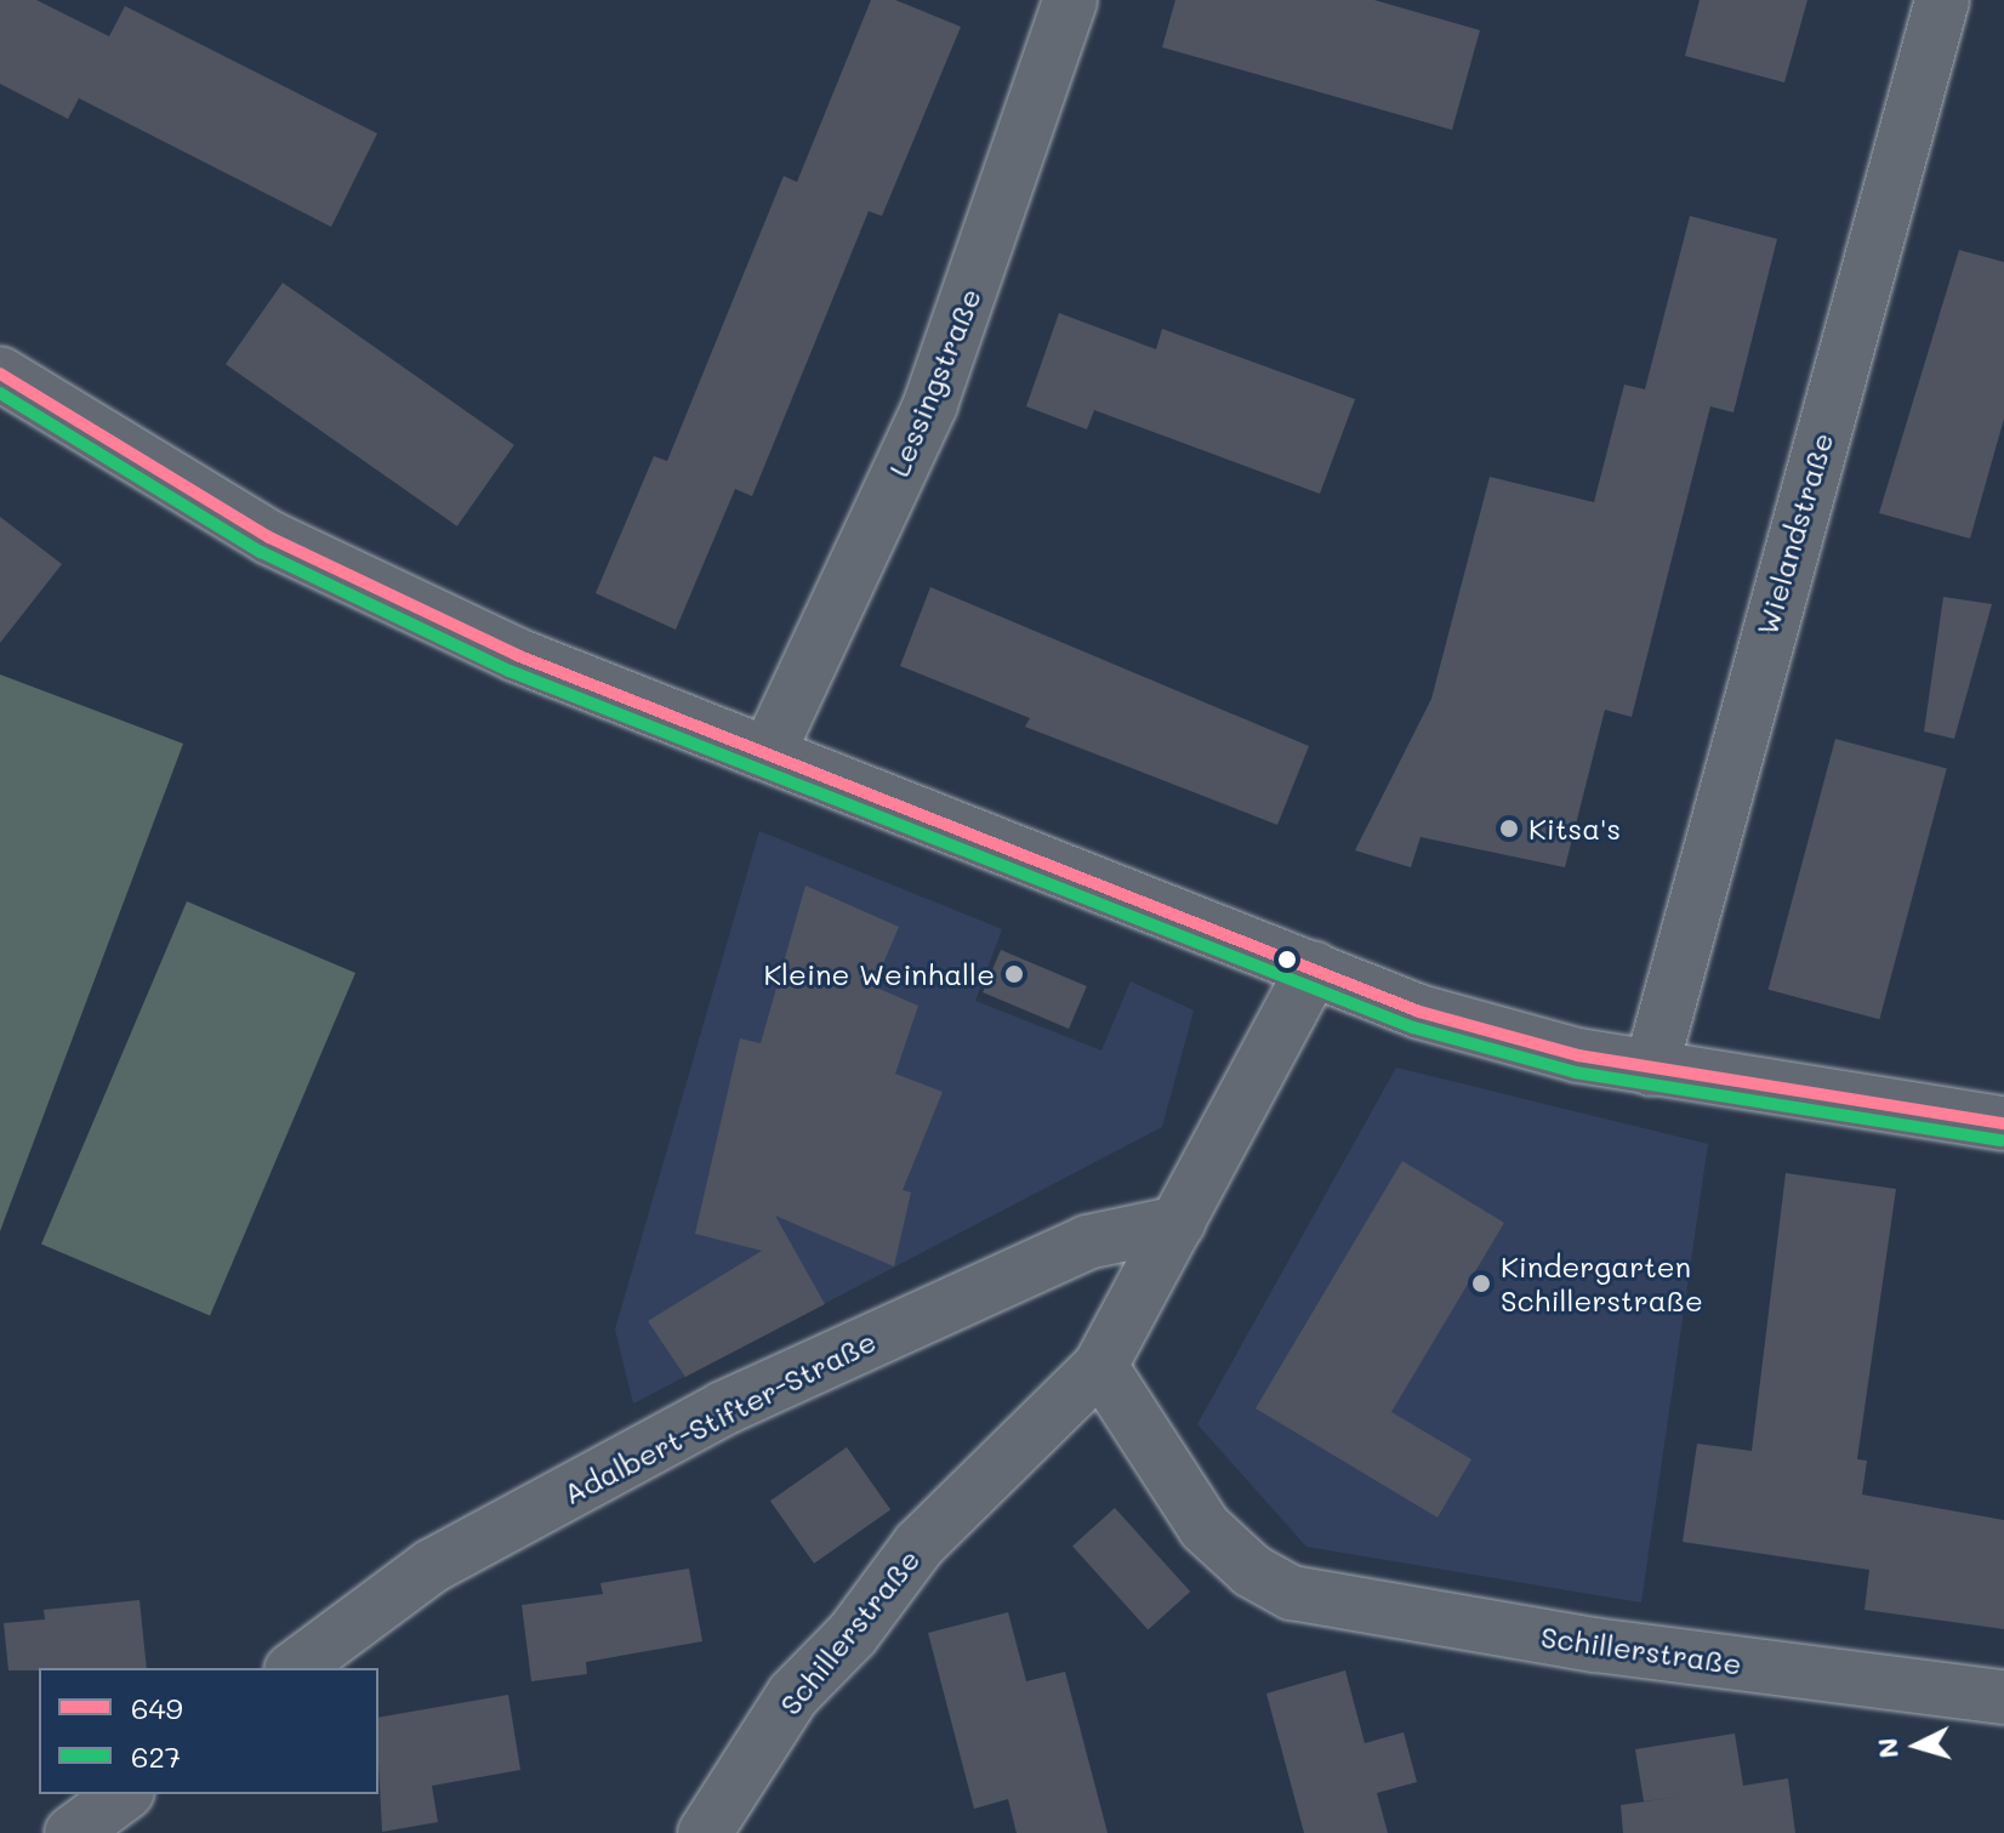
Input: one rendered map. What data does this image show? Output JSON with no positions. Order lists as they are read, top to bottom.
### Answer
{
  "streets": {
    "street": [
      "Lessingstraße",
      "Wielandstraße",
      "Adalbert-Stifter-Straße",
      "Schillerstraße"
    ]
  },
  "crossings": [
    ["Adalbert-Stifter-Straße", "Schillerstraße"]
  ],
  "places": ["Kitsa's", "Kleine Weinhalle", "Kindergarten Schillerstraße"],
  "lines": ["transit line 649", "transit line 627"],
  "legend": ["649", "627"],
  "north": "left"
}
